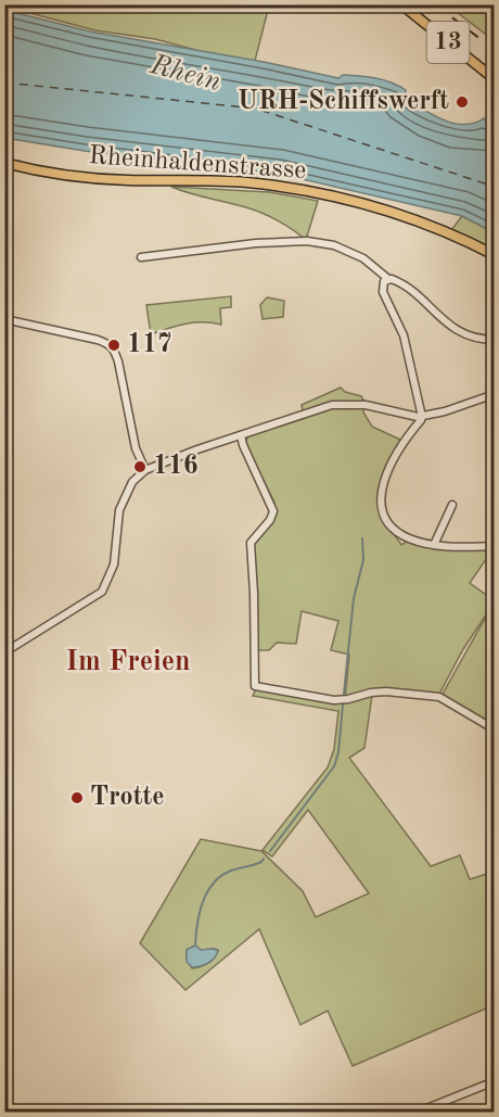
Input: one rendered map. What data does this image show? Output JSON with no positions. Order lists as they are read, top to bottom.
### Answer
{
  "streets": {
    "main road": ["13", "Rheinhaldenstrasse"]
  },
  "districts": ["Im Freien"],
  "water": ["Rhein"],
  "places": [
    "URH-Schiffswerft",
    "117",
    "116",
    "Trotte"
  ]
}
